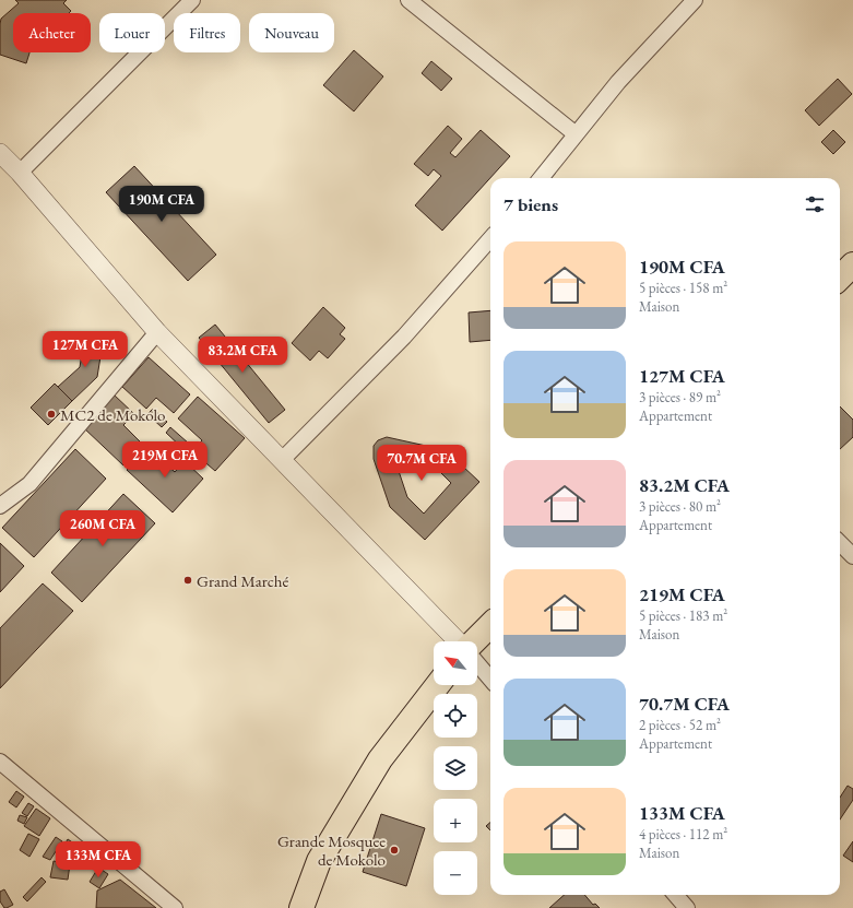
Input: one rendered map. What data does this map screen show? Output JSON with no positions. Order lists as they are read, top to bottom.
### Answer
{
  "places": ["MC2 de Mokolo", "Grand Marché", "Grande Mosquee de Mokolo"],
  "north": "top left",
  "page": {
    "chip": [
      "Acheter",
      "Louer",
      "Filtres",
      "Nouveau"
    ],
    "heading": "7 biens",
    "price": [
      "190M CFA",
      "127M CFA",
      "83.2M CFA",
      "219M CFA",
      "70.7M CFA",
      "260M CFA",
      "133M CFA"
    ],
    "list": [
      {
        "name": "190M CFA",
        "note": "5 pièces · 158 m² · Maison"
      },
      {
        "name": "127M CFA",
        "note": "3 pièces · 89 m² · Appartement"
      },
      {
        "name": "83.2M CFA",
        "note": "3 pièces · 80 m² · Appartement"
      },
      {
        "name": "219M CFA",
        "note": "5 pièces · 183 m² · Maison"
      },
      {
        "name": "70.7M CFA",
        "note": "2 pièces · 52 m² · Appartement"
      },
      {
        "name": "133M CFA",
        "note": "4 pièces · 112 m² · Maison"
      }
    ],
    "map_buttons": ["+", "−"]
  }
}
